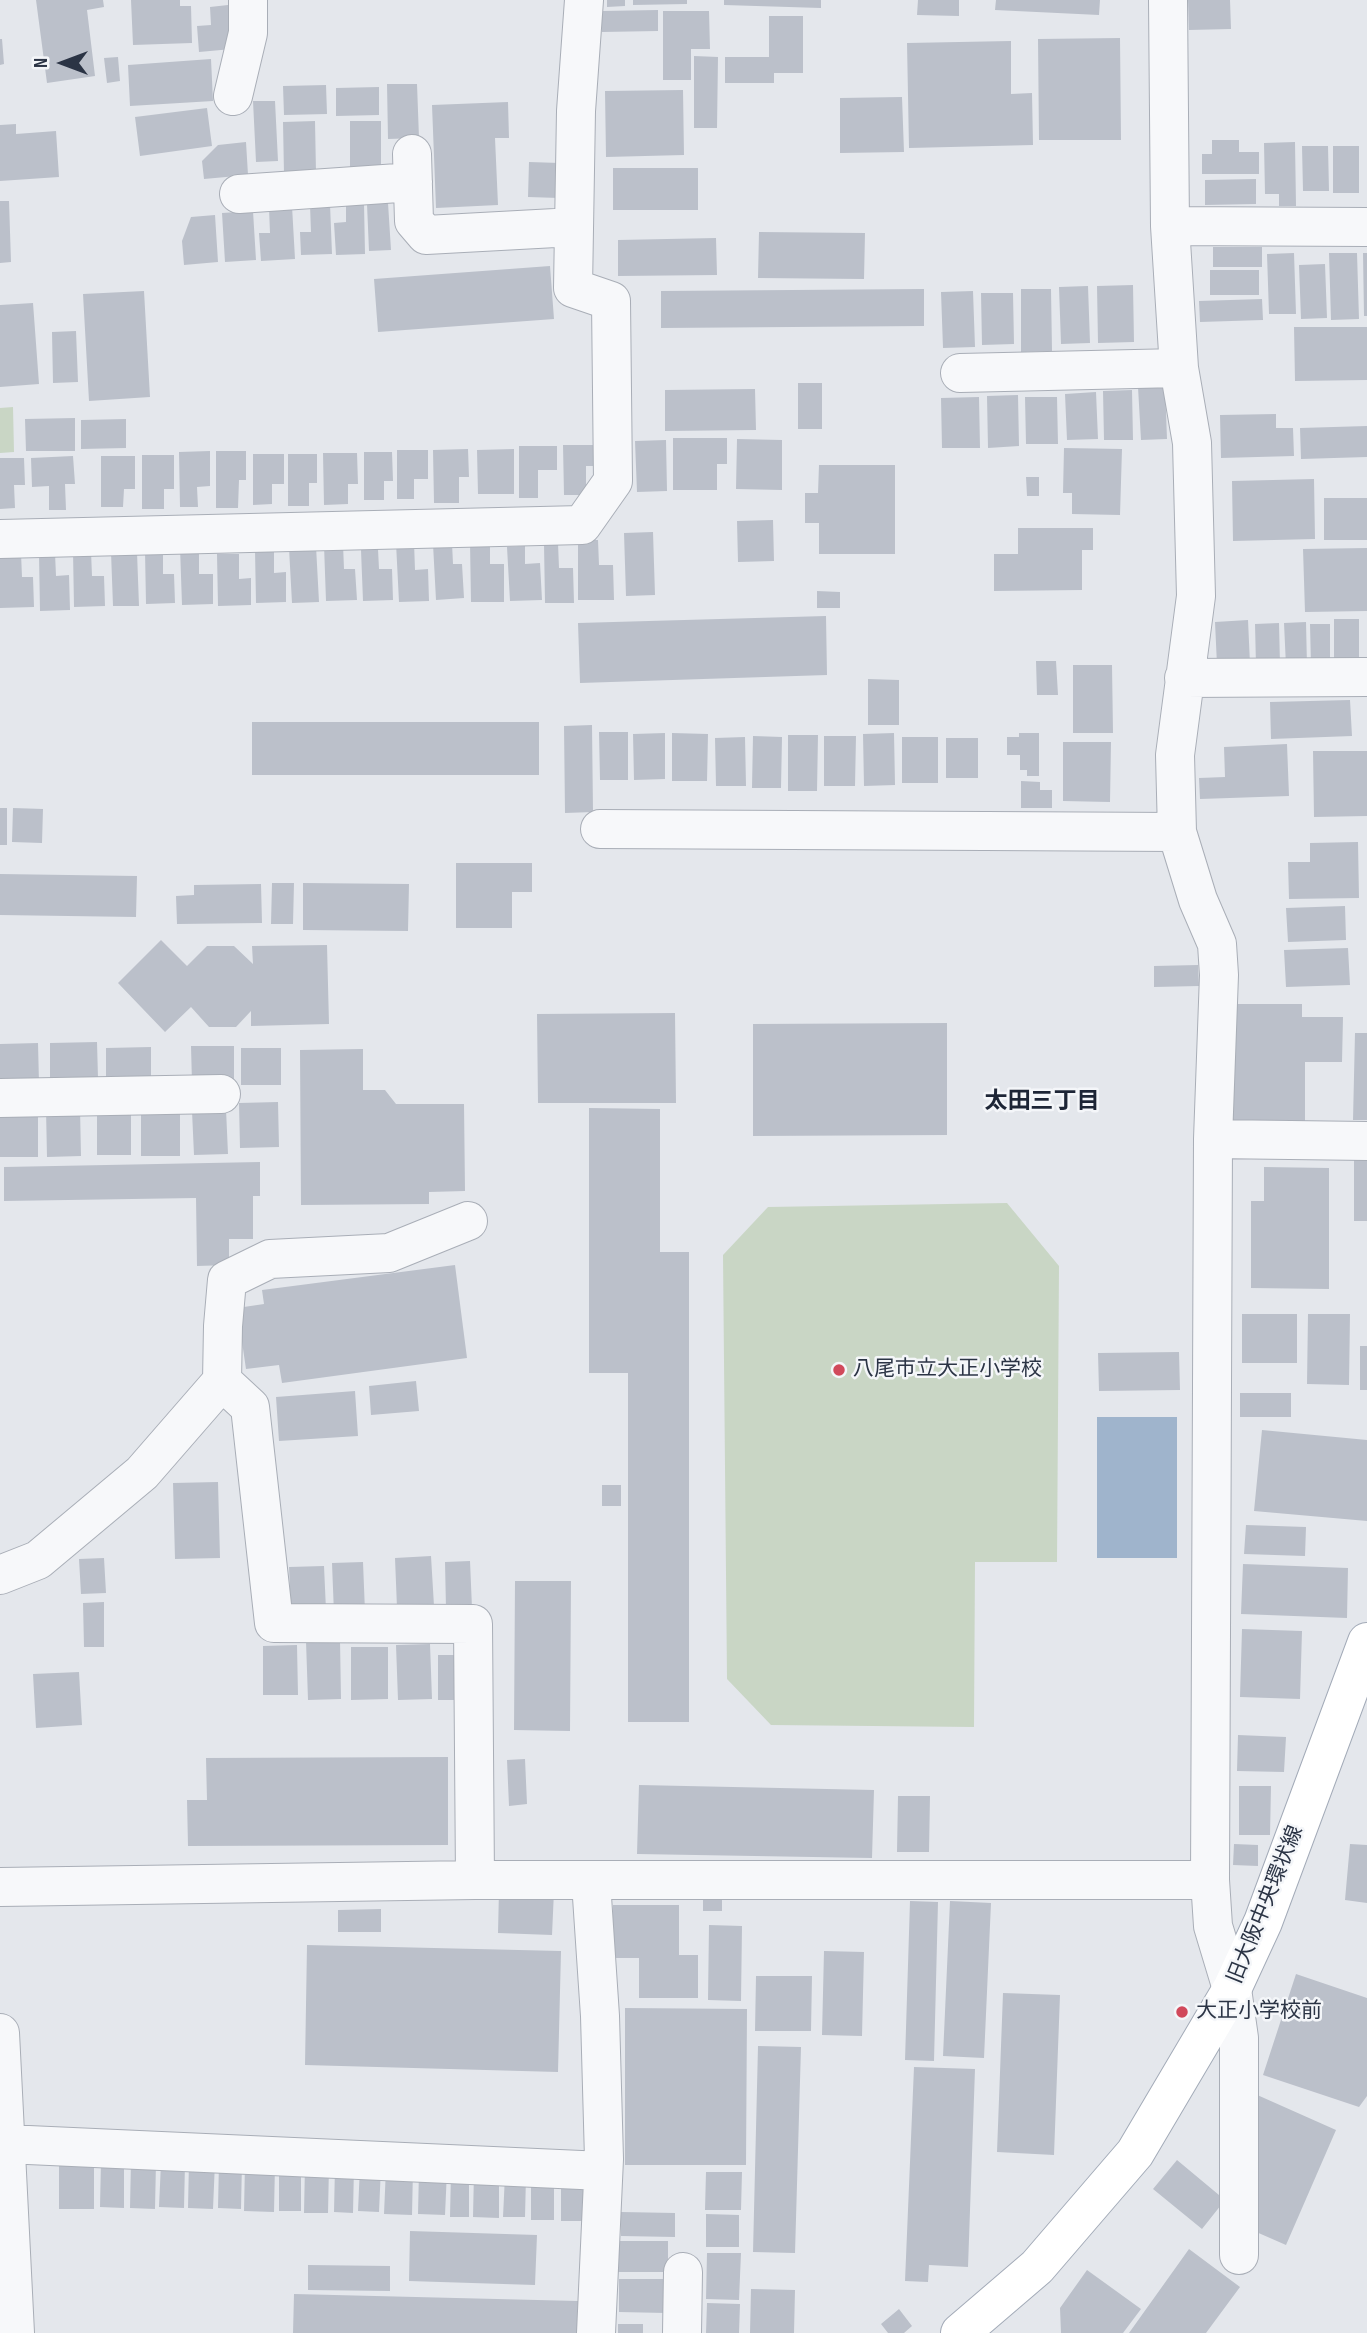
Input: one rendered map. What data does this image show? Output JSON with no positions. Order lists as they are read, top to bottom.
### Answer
{
  "streets": {
    "main road": ["旧大阪中央環状線"]
  },
  "districts": ["太田三丁目"],
  "places": ["八尾市立大正小学校", "大正小学校前"],
  "north": "left"
}
